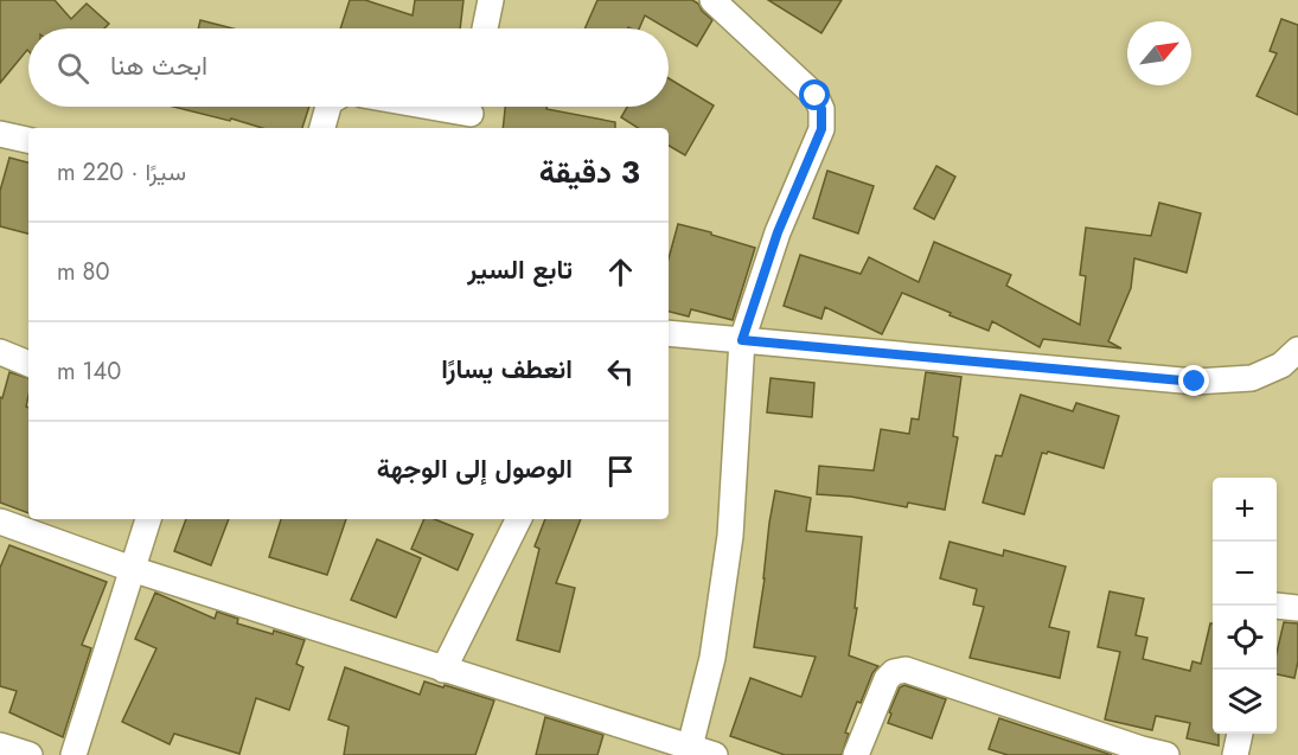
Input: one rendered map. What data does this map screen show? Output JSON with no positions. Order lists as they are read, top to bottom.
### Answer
{
  "north": "top right",
  "page": {
    "search": "ابحث هنا",
    "heading": ["3 دقيقة", "سيرًا · 220 m"],
    "list": [
      ["تابع السير", "80 m"],
      ["انعطف يسارًا", "140 m"],
      "الوصول إلى الوجهة"
    ],
    "map_buttons": ["+", "−"]
  }
}
